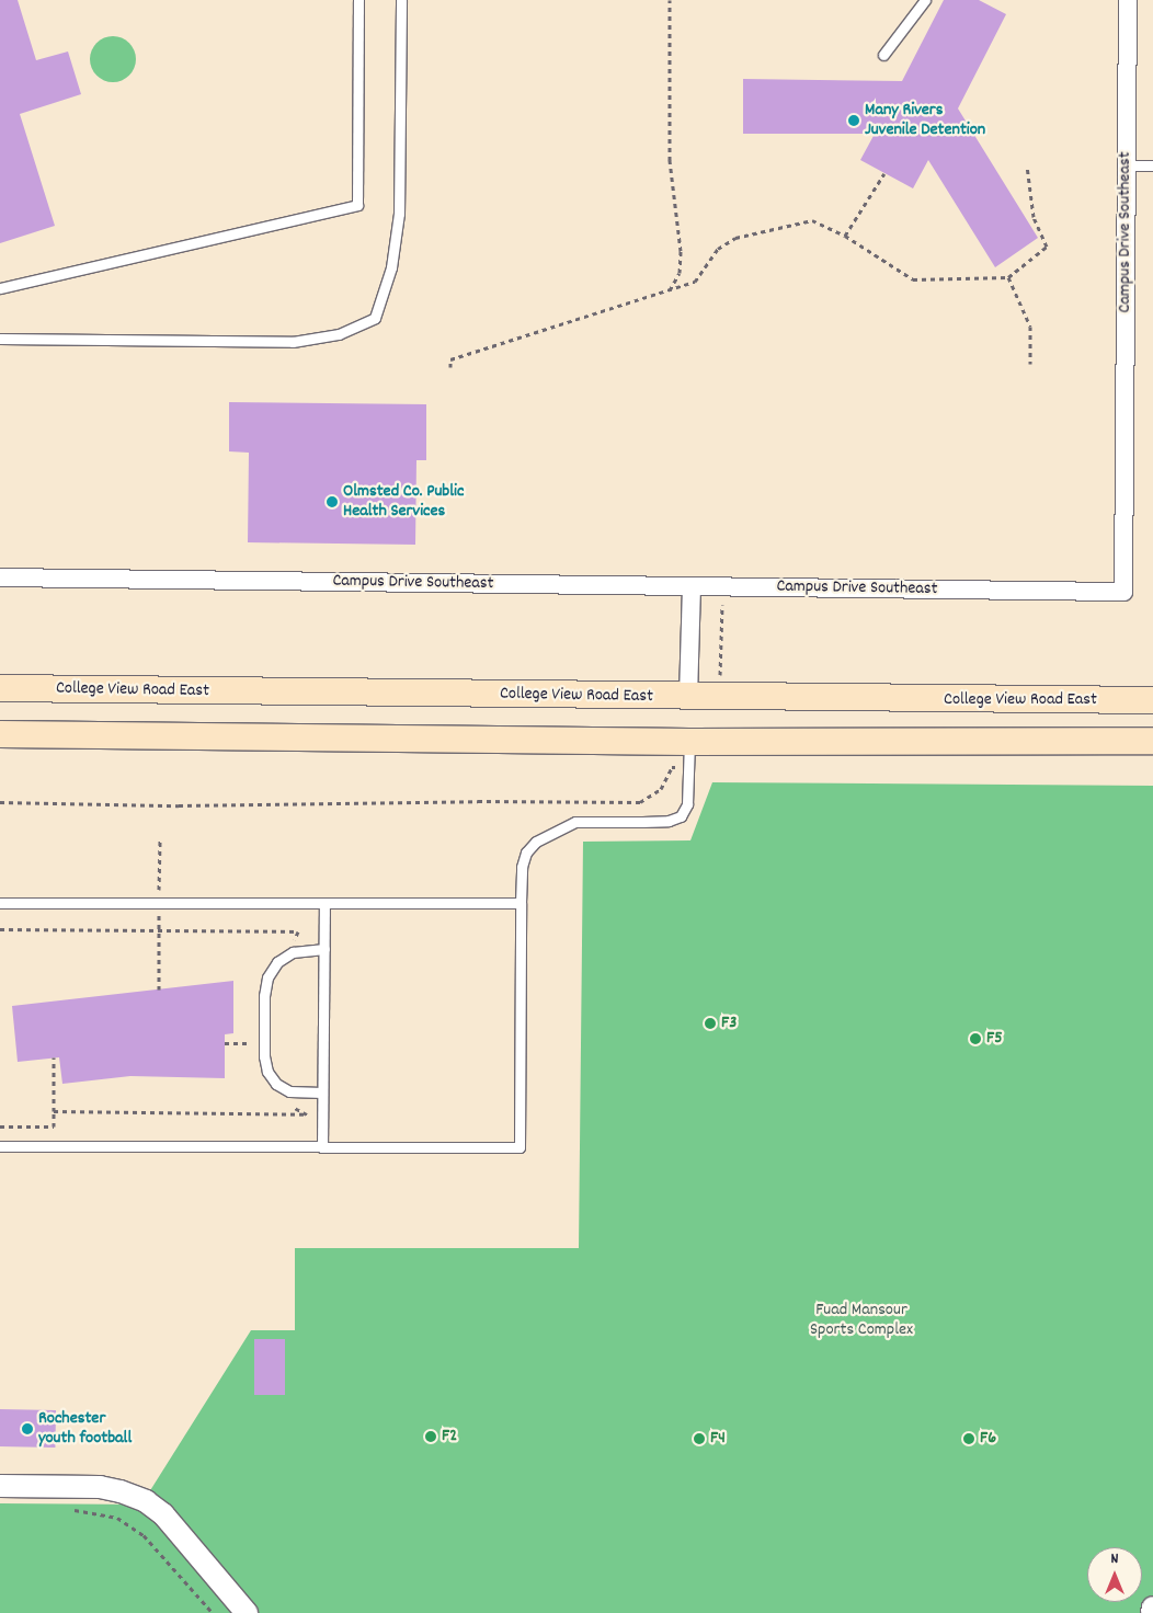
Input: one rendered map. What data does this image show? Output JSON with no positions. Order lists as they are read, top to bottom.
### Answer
{
  "streets": {
    "main road": ["College View Road East"],
    "street": ["Campus Drive Southeast"]
  },
  "parks": ["Fuad Mansour Sports Complex"],
  "places": [
    "Many Rivers Juvenile Detention",
    "Olmsted Co. Public Health Services",
    "F3",
    "F5",
    "Rochester youth football",
    "F2",
    "F4",
    "F6"
  ],
  "north": "top"
}
